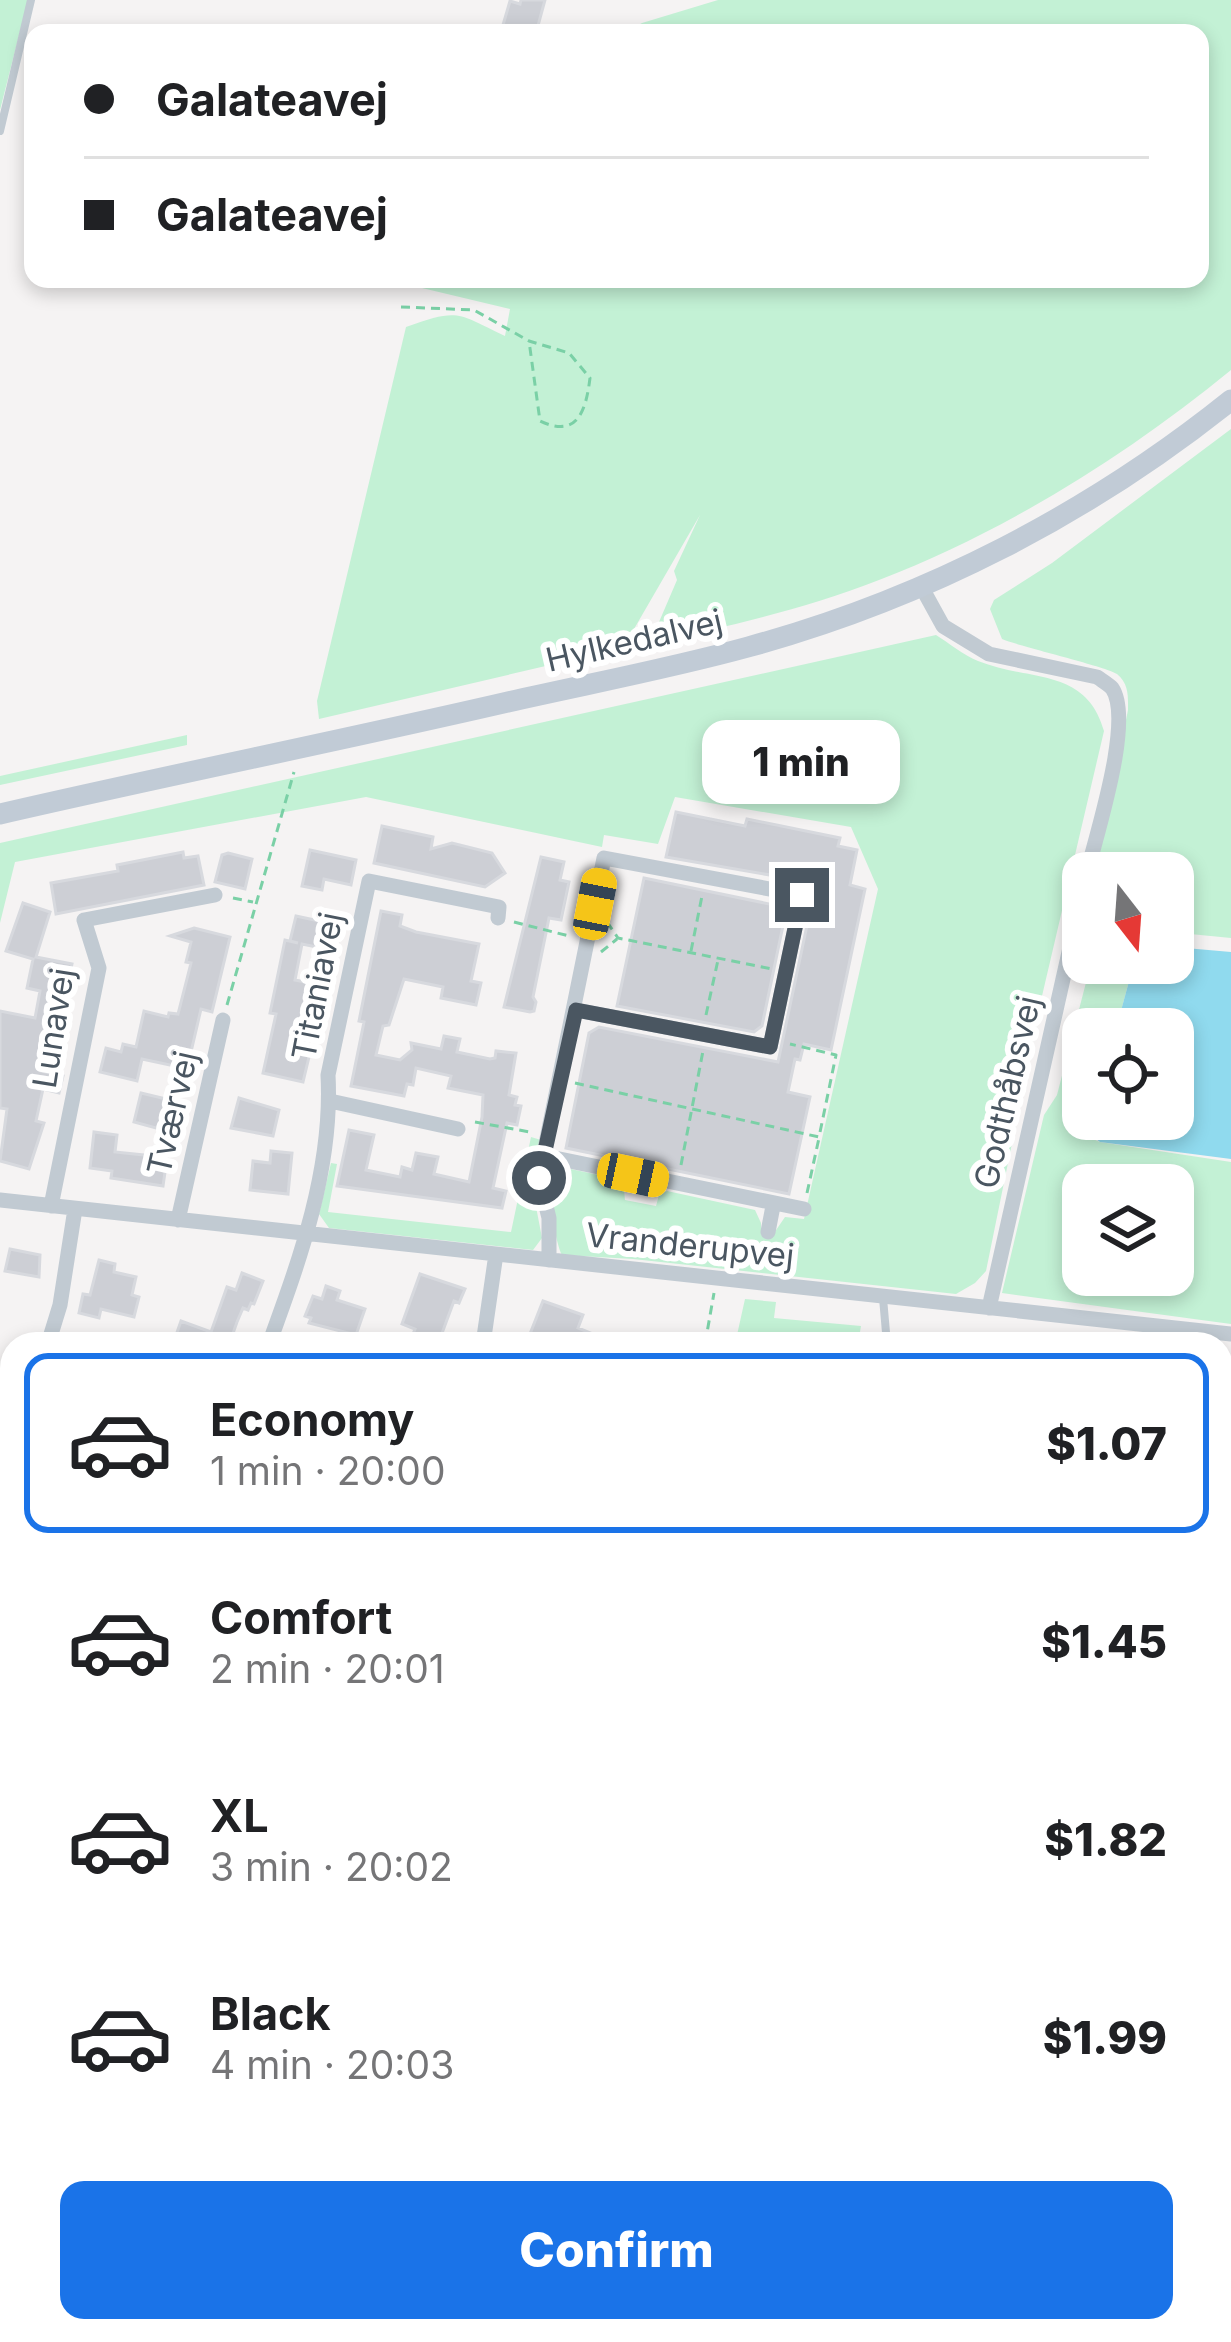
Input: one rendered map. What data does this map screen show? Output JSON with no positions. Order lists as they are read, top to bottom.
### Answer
{
  "streets": {
    "street": [
      "Hylkedalvej",
      "Titaniavej",
      "Lunavej",
      "Godthåbsvej",
      "Tværvej",
      "Vranderupvej"
    ]
  },
  "crossings": [
    ["Titaniavej", "Vranderupvej"],
    ["Lunavej", "Vranderupvej"],
    ["Godthåbsvej", "Vranderupvej"],
    ["Tværvej", "Vranderupvej"]
  ],
  "north": "bottom",
  "page": {
    "banner": ["Galateavej", "Galateavej"],
    "bubble": "1 min",
    "list": [
      {
        "name": "Economy",
        "note": "1 min · 20:00",
        "value": "$1.07"
      },
      {
        "name": "Comfort",
        "note": "2 min · 20:01",
        "value": "$1.45"
      },
      {
        "name": "XL",
        "note": "3 min · 20:02",
        "value": "$1.82"
      },
      {
        "name": "Black",
        "note": "4 min · 20:03",
        "value": "$1.99"
      }
    ],
    "buttons": "Confirm"
  }
}
